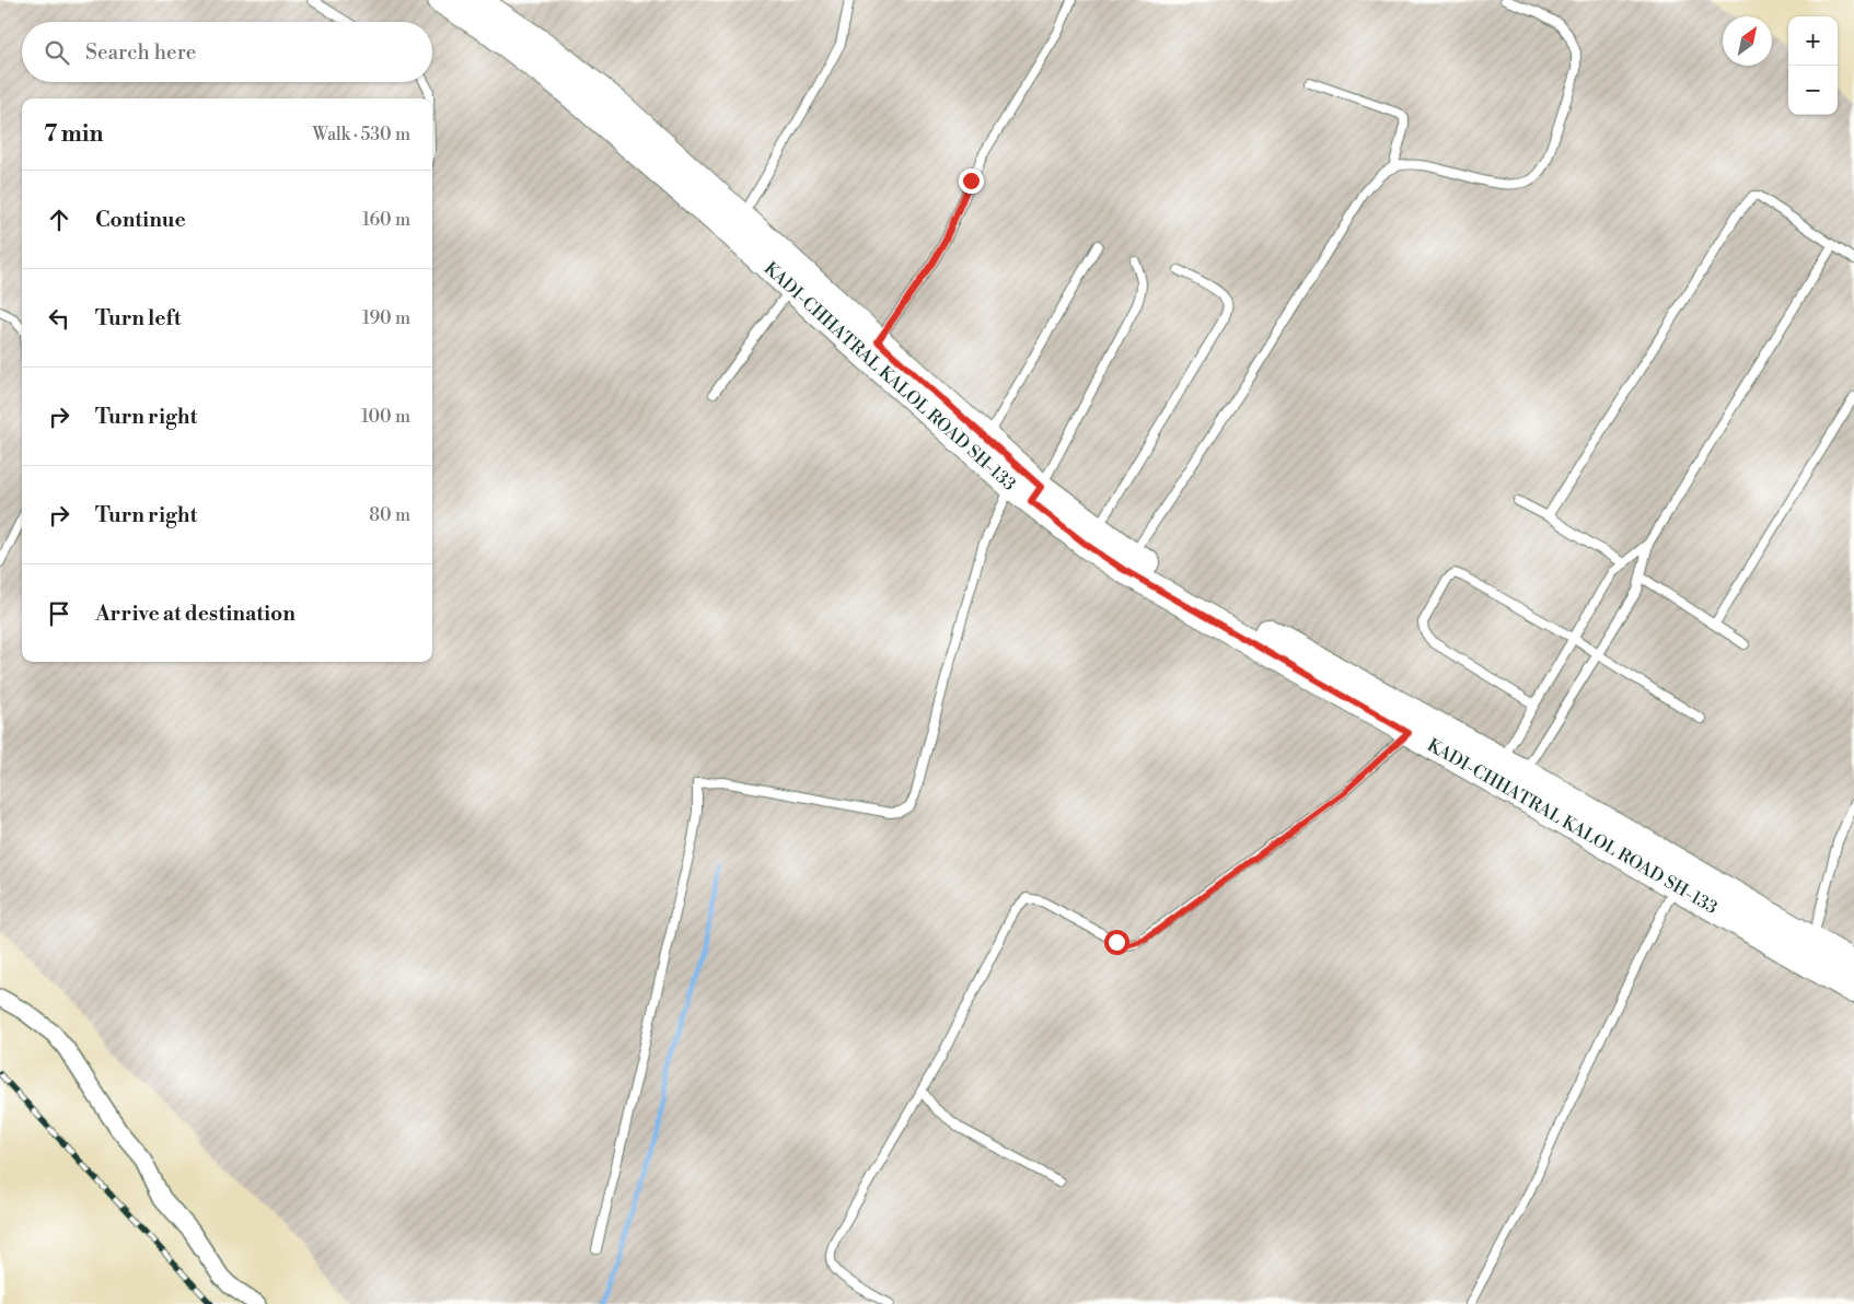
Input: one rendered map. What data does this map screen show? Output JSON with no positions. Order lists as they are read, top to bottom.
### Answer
{
  "streets": {
    "main road": ["KADI-CHHATRAL KALOL ROAD SH-133"]
  },
  "north": "top right",
  "page": {
    "map_buttons": ["+", "−"],
    "search": "Search here",
    "heading": ["7 min", "Walk · 530 m"],
    "list": [
      ["Continue", "160 m"],
      ["Turn left", "190 m"],
      ["Turn right", "100 m"],
      ["Turn right", "80 m"],
      "Arrive at destination"
    ]
  }
}
